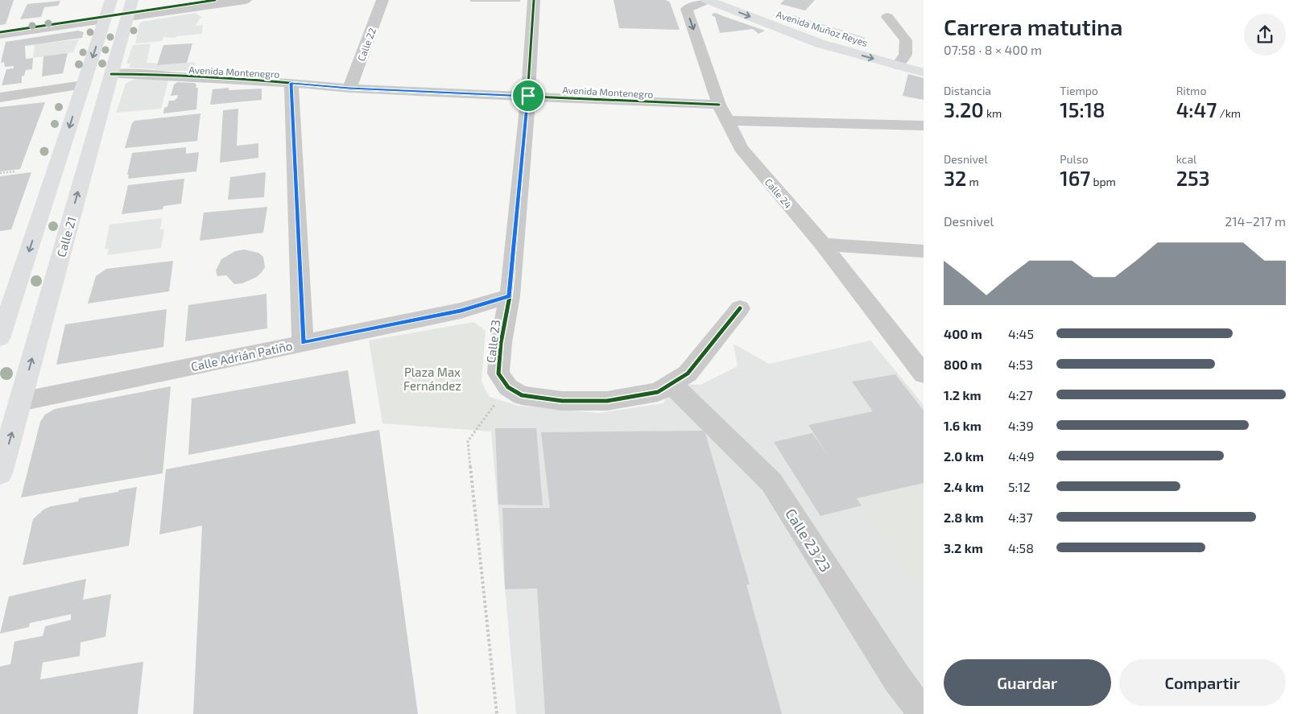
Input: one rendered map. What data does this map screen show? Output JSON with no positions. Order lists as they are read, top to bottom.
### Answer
{
  "streets": {
    "main road": ["Avenida Muñoz Reyes", "Calle 21"],
    "street": [
      "Calle 22",
      "Avenida Montenegro",
      "Calle 24",
      "Calle 23",
      "Calle Adrián Patiño",
      "Calle 23 23"
    ]
  },
  "crossings": [
    ["Calle 22", "Avenida Montenegro"],
    ["Avenida Montenegro", "Calle 24"],
    ["Avenida Montenegro", "Calle 21"],
    ["Avenida Montenegro", "Calle 23"],
    ["Calle 21", "Calle Adrián Patiño"],
    ["Calle 23", "Calle Adrián Patiño"]
  ],
  "parks": ["Plaza Max Fernández"],
  "page": {
    "heading": ["Carrera matutina", "07:58 · 8 × 400 m"],
    "stats": [
      ["Distancia", "3.20 km"],
      ["Tiempo", "15:18"],
      ["Ritmo", "4:47 /km"],
      ["Desnivel", "32 m"],
      ["Pulso", "167 bpm"],
      ["kcal", "253"]
    ],
    "chart": ["Desnivel", "214–217 m"],
    "list": [
      {
        "name": "400 m",
        "note": "4:45"
      },
      {
        "name": "800 m",
        "note": "4:53"
      },
      {
        "name": "1.2 km",
        "note": "4:27"
      },
      {
        "name": "1.6 km",
        "note": "4:39"
      },
      {
        "name": "2.0 km",
        "note": "4:49"
      },
      {
        "name": "2.4 km",
        "note": "5:12"
      },
      {
        "name": "2.8 km",
        "note": "4:37"
      },
      {
        "name": "3.2 km",
        "note": "4:58"
      }
    ],
    "buttons": ["Guardar", "Compartir"]
  }
}
